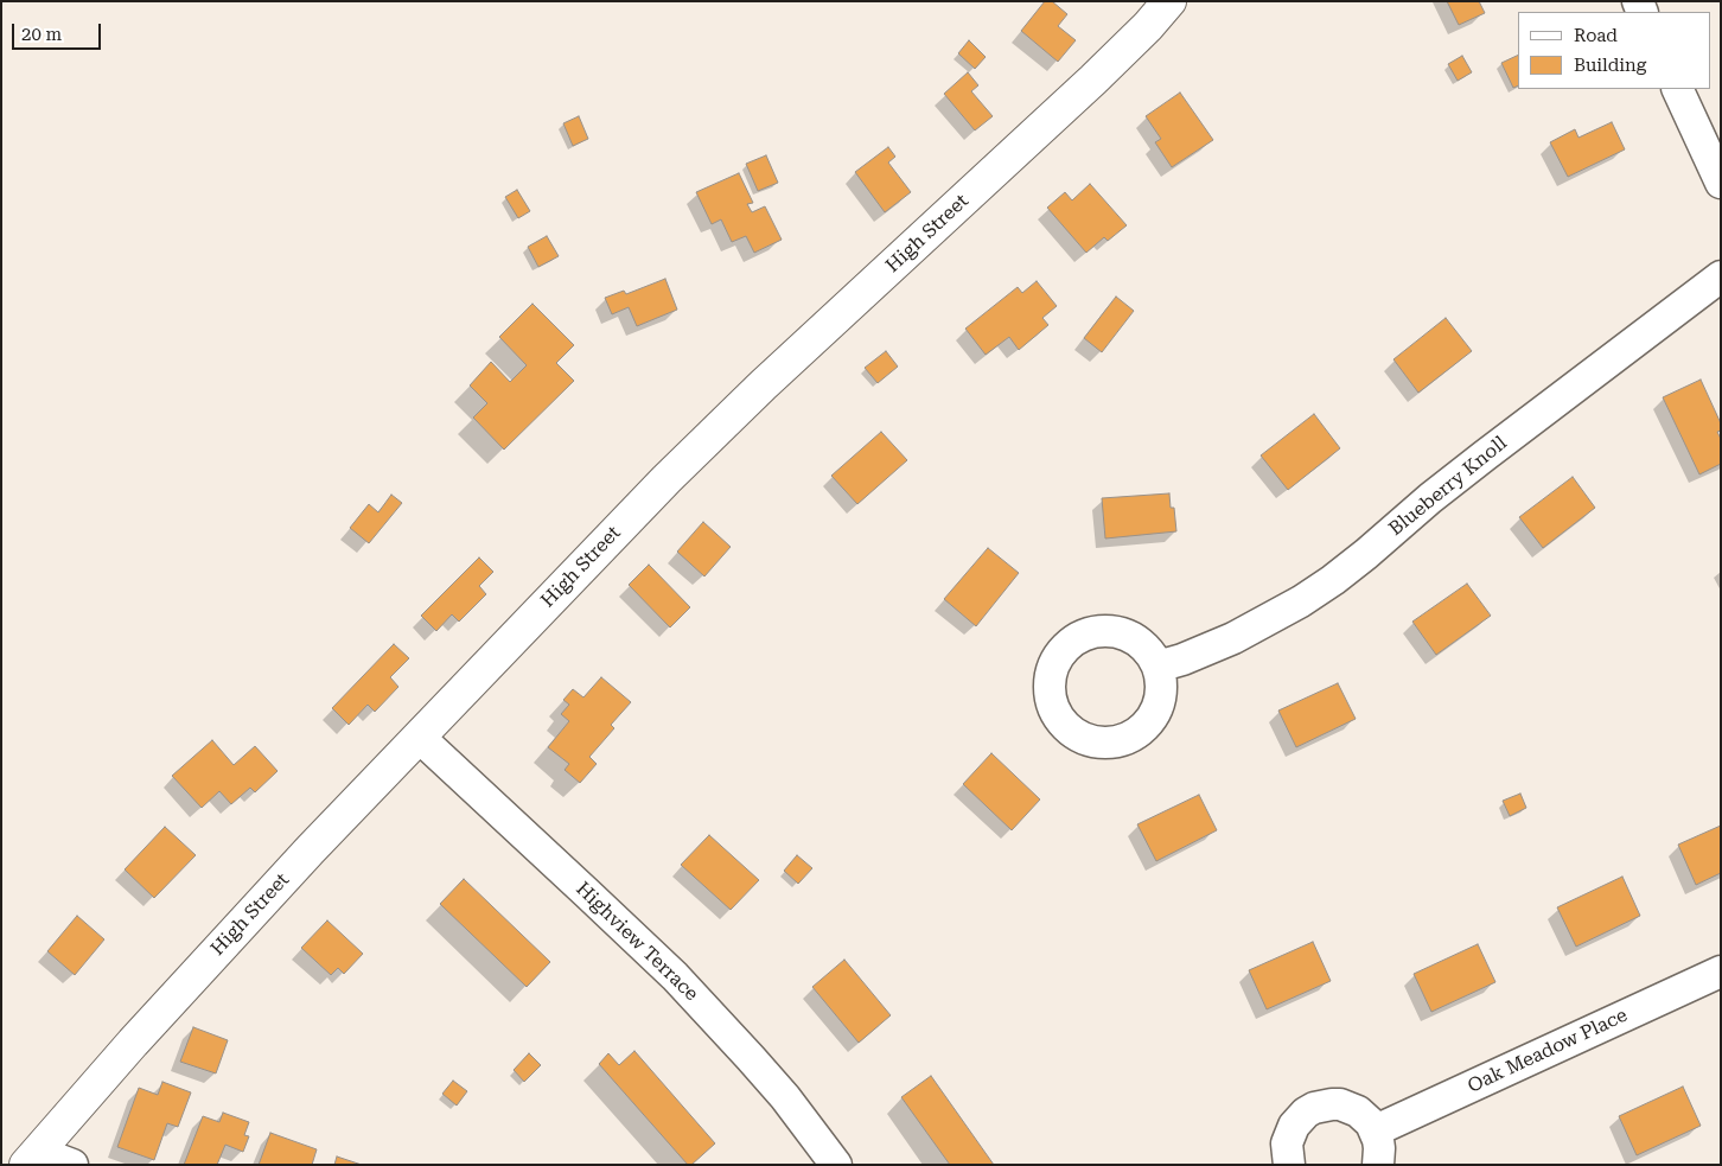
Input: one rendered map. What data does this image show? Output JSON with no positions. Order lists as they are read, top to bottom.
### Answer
{
  "streets": {
    "street": [
      "High Street",
      "Blueberry Knoll",
      "Highview Terrace",
      "Oak Meadow Place"
    ]
  },
  "crossings": [
    ["High Street", "Highview Terrace"]
  ],
  "legend": ["Road", "Building"],
  "scale_bar": "20 m"
}
